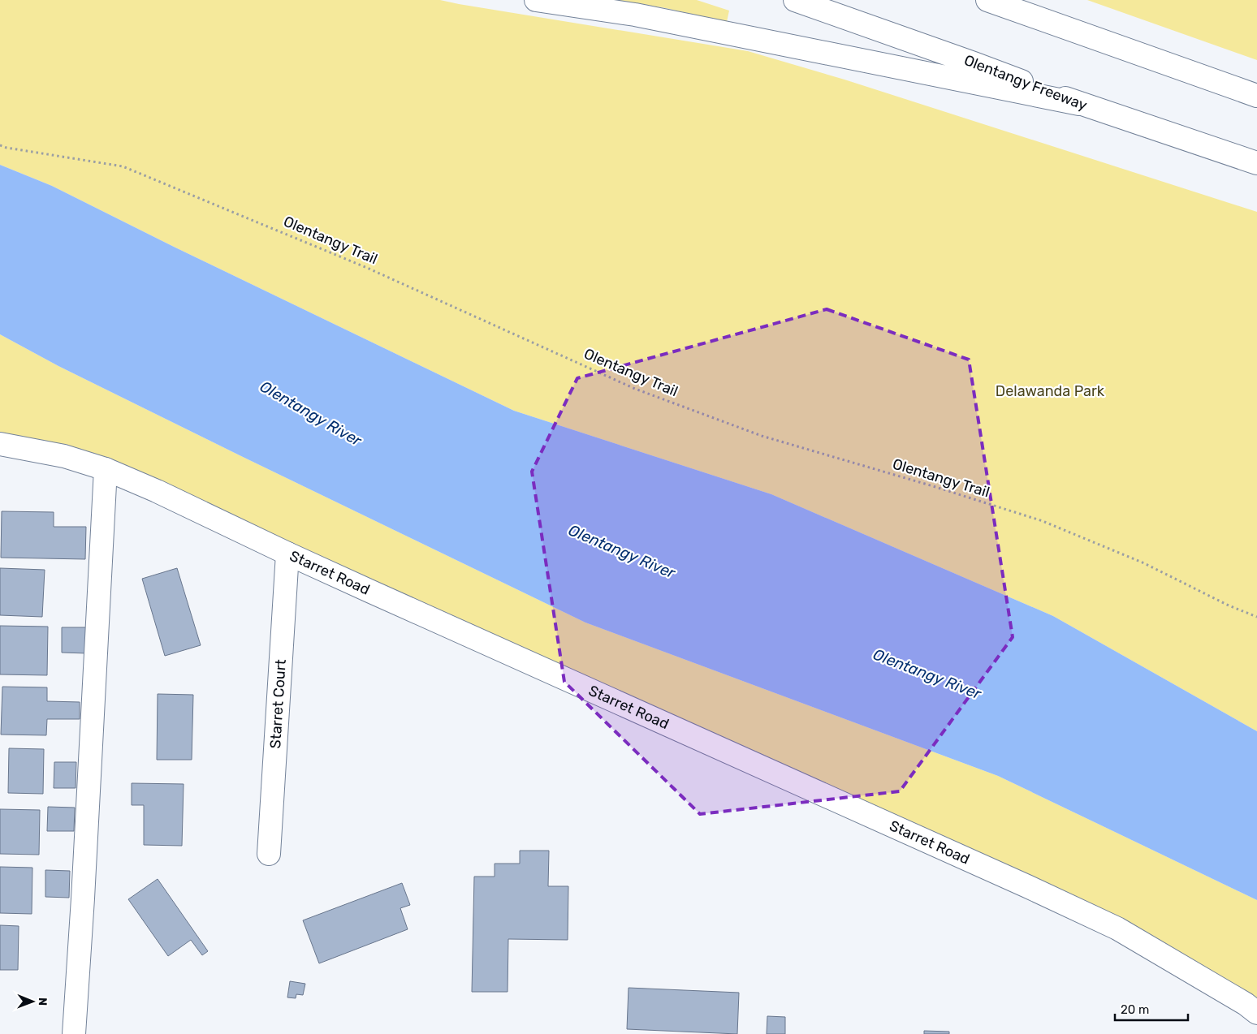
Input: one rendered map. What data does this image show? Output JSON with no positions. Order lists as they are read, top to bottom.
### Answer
{
  "streets": {
    "main road": ["Olentangy Freeway", "Starret Road", "Starret Court"],
    "path": ["Olentangy Trail"]
  },
  "crossings": [
    ["Starret Road", "Starret Court"]
  ],
  "water": ["Olentangy River"],
  "parks": ["Delawanda Park"],
  "scale_bar": "20 m",
  "north": "right"
}
